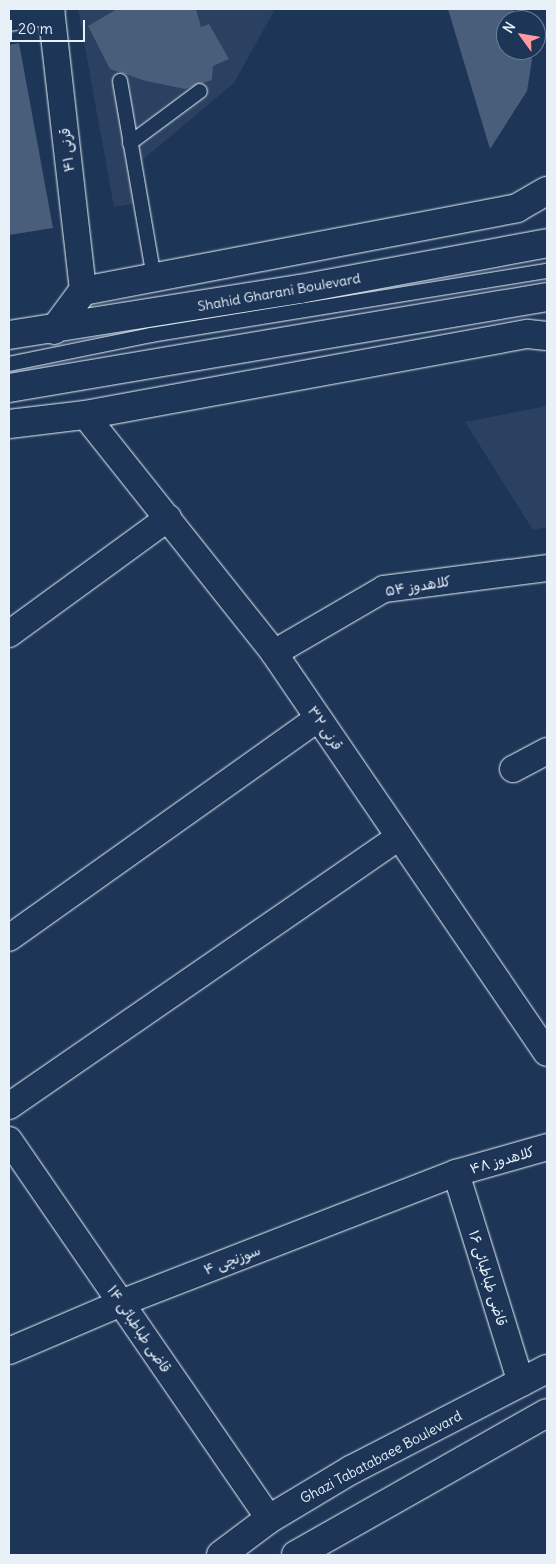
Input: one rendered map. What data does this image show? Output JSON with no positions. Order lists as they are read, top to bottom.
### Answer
{
  "streets": {
    "main road": ["Shahid Gharani Boulevard", "Ghazi Tabatabaee Boulevard"],
    "street": [
      "قرنی ۴۱",
      "کلاهدوز ۵۴",
      "قرنی ۳۲",
      "کلاهدوز ۴۸",
      "سوزنچی ۴",
      "قاضی طباطبائی ۱۶",
      "قاضی طباطبائی ۱۴"
    ]
  },
  "crossings": [
    ["کلاهدوز ۵۴", "قرنی ۳۲"],
    ["کلاهدوز ۴۸", "سوزنچی ۴"],
    ["کلاهدوز ۴۸", "قاضی طباطبائی ۱۶"],
    ["سوزنچی ۴", "قاضی طباطبائی ۱۶"],
    ["سوزنچی ۴", "قاضی طباطبائی ۱۴"],
    ["قاضی طباطبائی ۱۶", "Ghazi Tabatabaee Boulevard"],
    ["قاضی طباطبائی ۱۴", "Ghazi Tabatabaee Boulevard"]
  ],
  "scale_bar": "20 m",
  "north": "top left"
}
